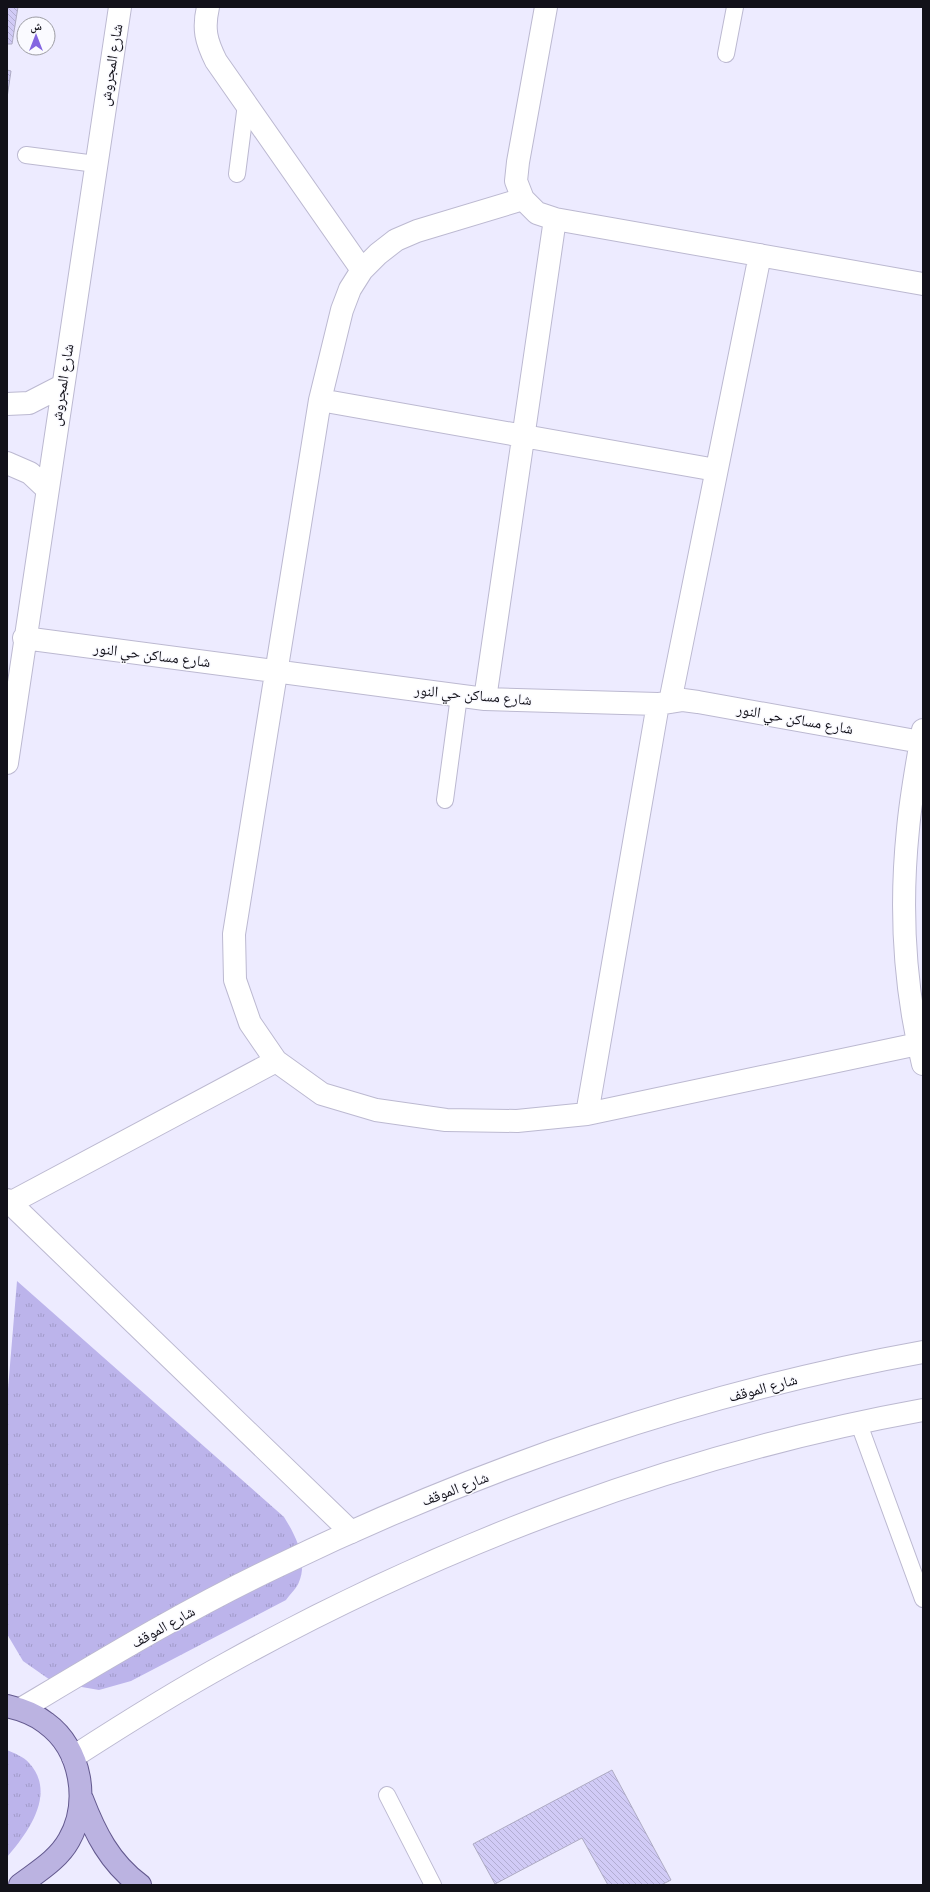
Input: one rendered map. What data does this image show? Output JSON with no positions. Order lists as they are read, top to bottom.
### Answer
{
  "streets": {
    "street": ["شارع المجروش", "شارع مساكن حي النور", "شارع الموقف"]
  },
  "crossings": [
    ["شارع المجروش", "شارع مساكن حي النور"]
  ],
  "north": "top"
}
